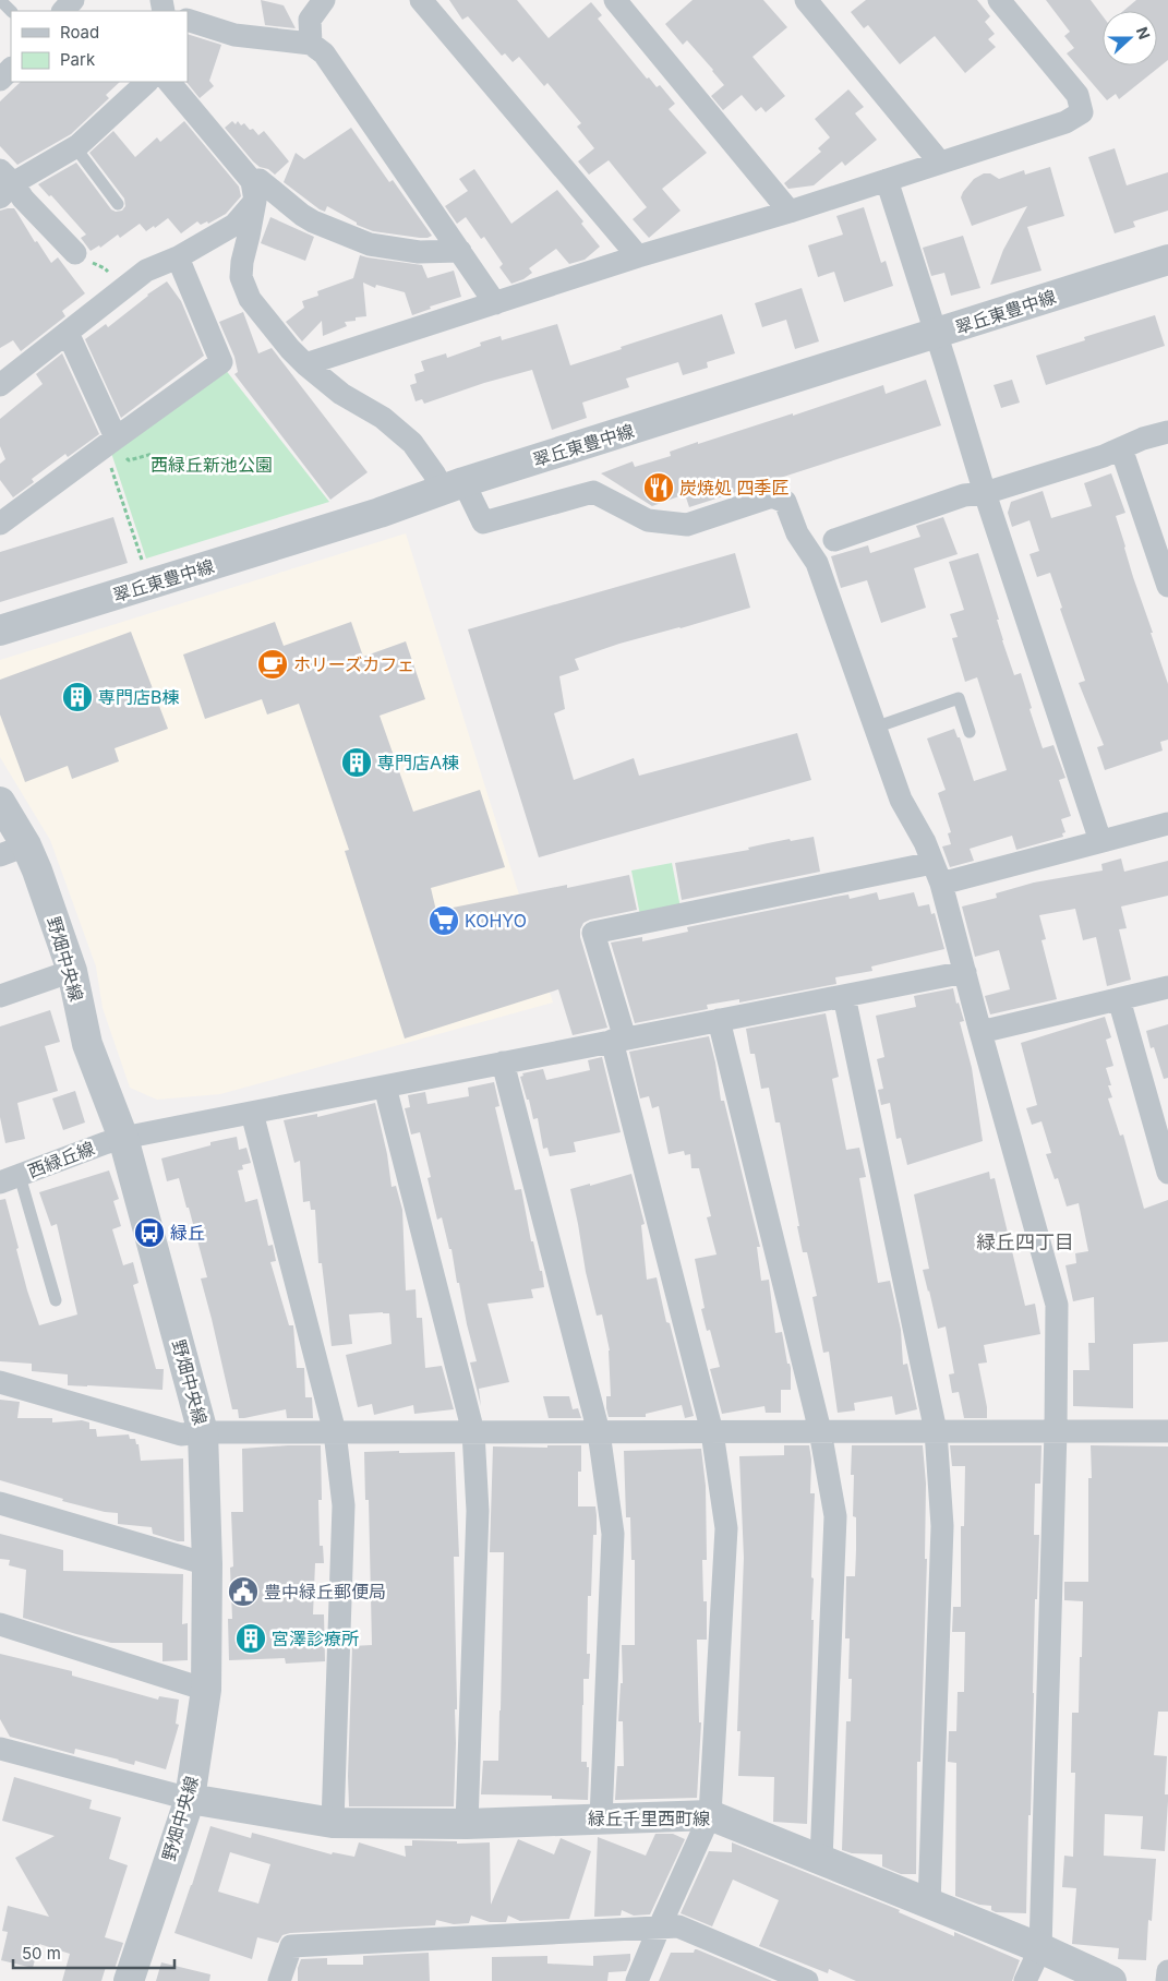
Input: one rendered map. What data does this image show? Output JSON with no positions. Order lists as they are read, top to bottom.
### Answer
{
  "streets": {
    "street": [
      "翠丘東豊中線",
      "野畑中央線",
      "西緑丘線",
      "緑丘千里西町線"
    ]
  },
  "crossings": [
    ["野畑中央線", "西緑丘線"],
    ["野畑中央線", "緑丘千里西町線"]
  ],
  "districts": ["緑丘四丁目"],
  "parks": ["西緑丘新池公園"],
  "places": {
    "restaurant": ["炭焼処 四季匠"],
    "cafe": ["ホリーズカフェ"],
    "building": ["専門店B棟", "専門店A棟", "宮澤診療所"],
    "supermarket": ["KOHYO"],
    "bus stop": ["緑丘"],
    "public building": ["豊中緑丘郵便局"]
  },
  "legend": ["Road", "Park"],
  "scale_bar": "50 m",
  "north": "right"
}
